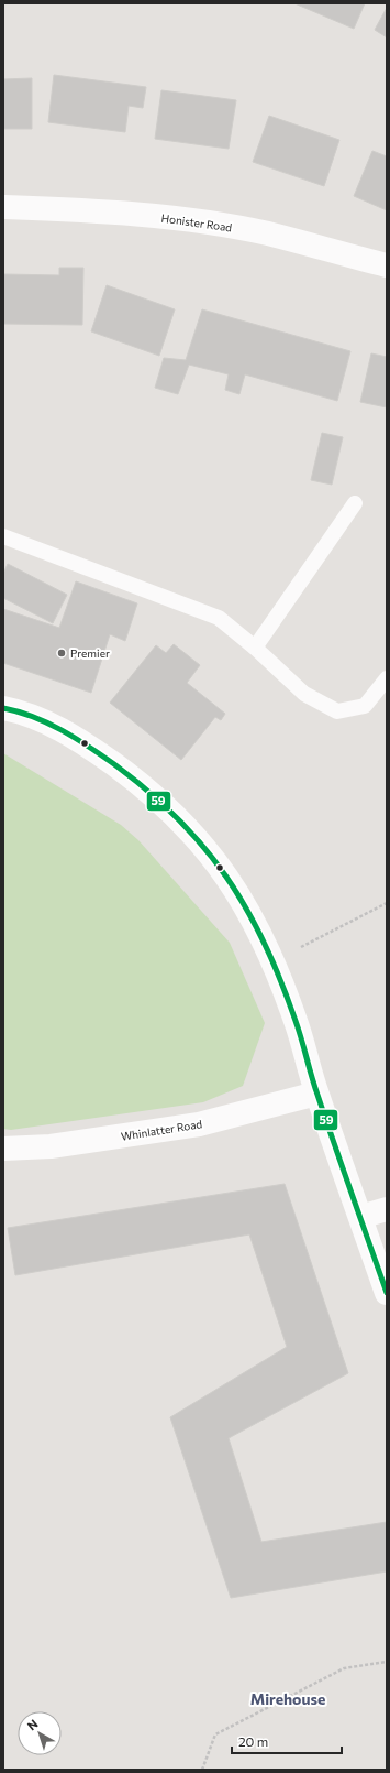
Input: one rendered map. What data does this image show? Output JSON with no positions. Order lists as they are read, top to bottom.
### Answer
{
  "streets": {
    "street": ["Honister Road", "Whinlatter Road"]
  },
  "districts": ["Mirehouse"],
  "places": ["Premier"],
  "lines": ["transit line 59"],
  "scale_bar": "20 m",
  "north": "top left"
}
